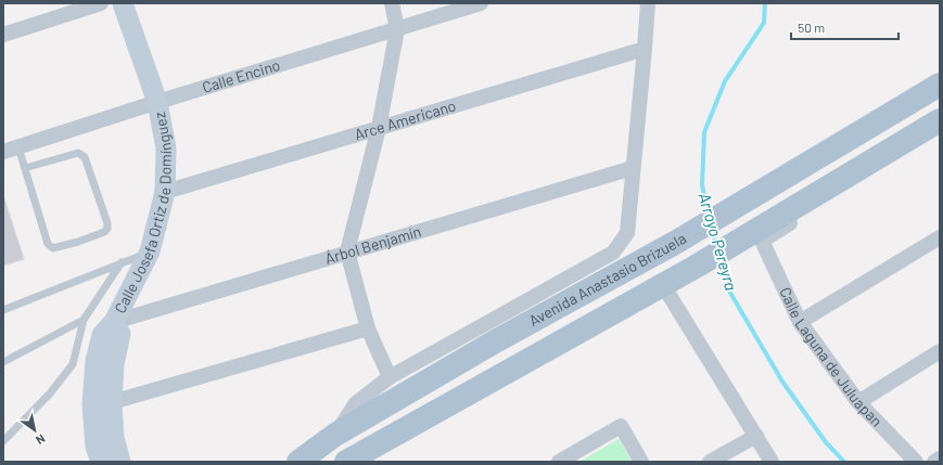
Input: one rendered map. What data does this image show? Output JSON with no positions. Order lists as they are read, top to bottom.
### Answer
{
  "streets": {
    "main road": ["Avenida Anastasio Brizuela"],
    "street": [
      "Calle Encino",
      "Arce Americano",
      "Calle Josefa Ortiz de Domínguez",
      "Árbol Benjamín",
      "Calle Laguna de Juluapan"
    ]
  },
  "crossings": [
    ["Calle Encino", "Calle Josefa Ortiz de Domínguez"],
    ["Arce Americano", "Calle Josefa Ortiz de Domínguez"],
    ["Calle Josefa Ortiz de Domínguez", "Árbol Benjamín"],
    ["Avenida Anastasio Brizuela", "Calle Laguna de Juluapan"]
  ],
  "water": ["Arroyo Pereyra"],
  "scale_bar": "50 m",
  "north": "bottom right"
}
